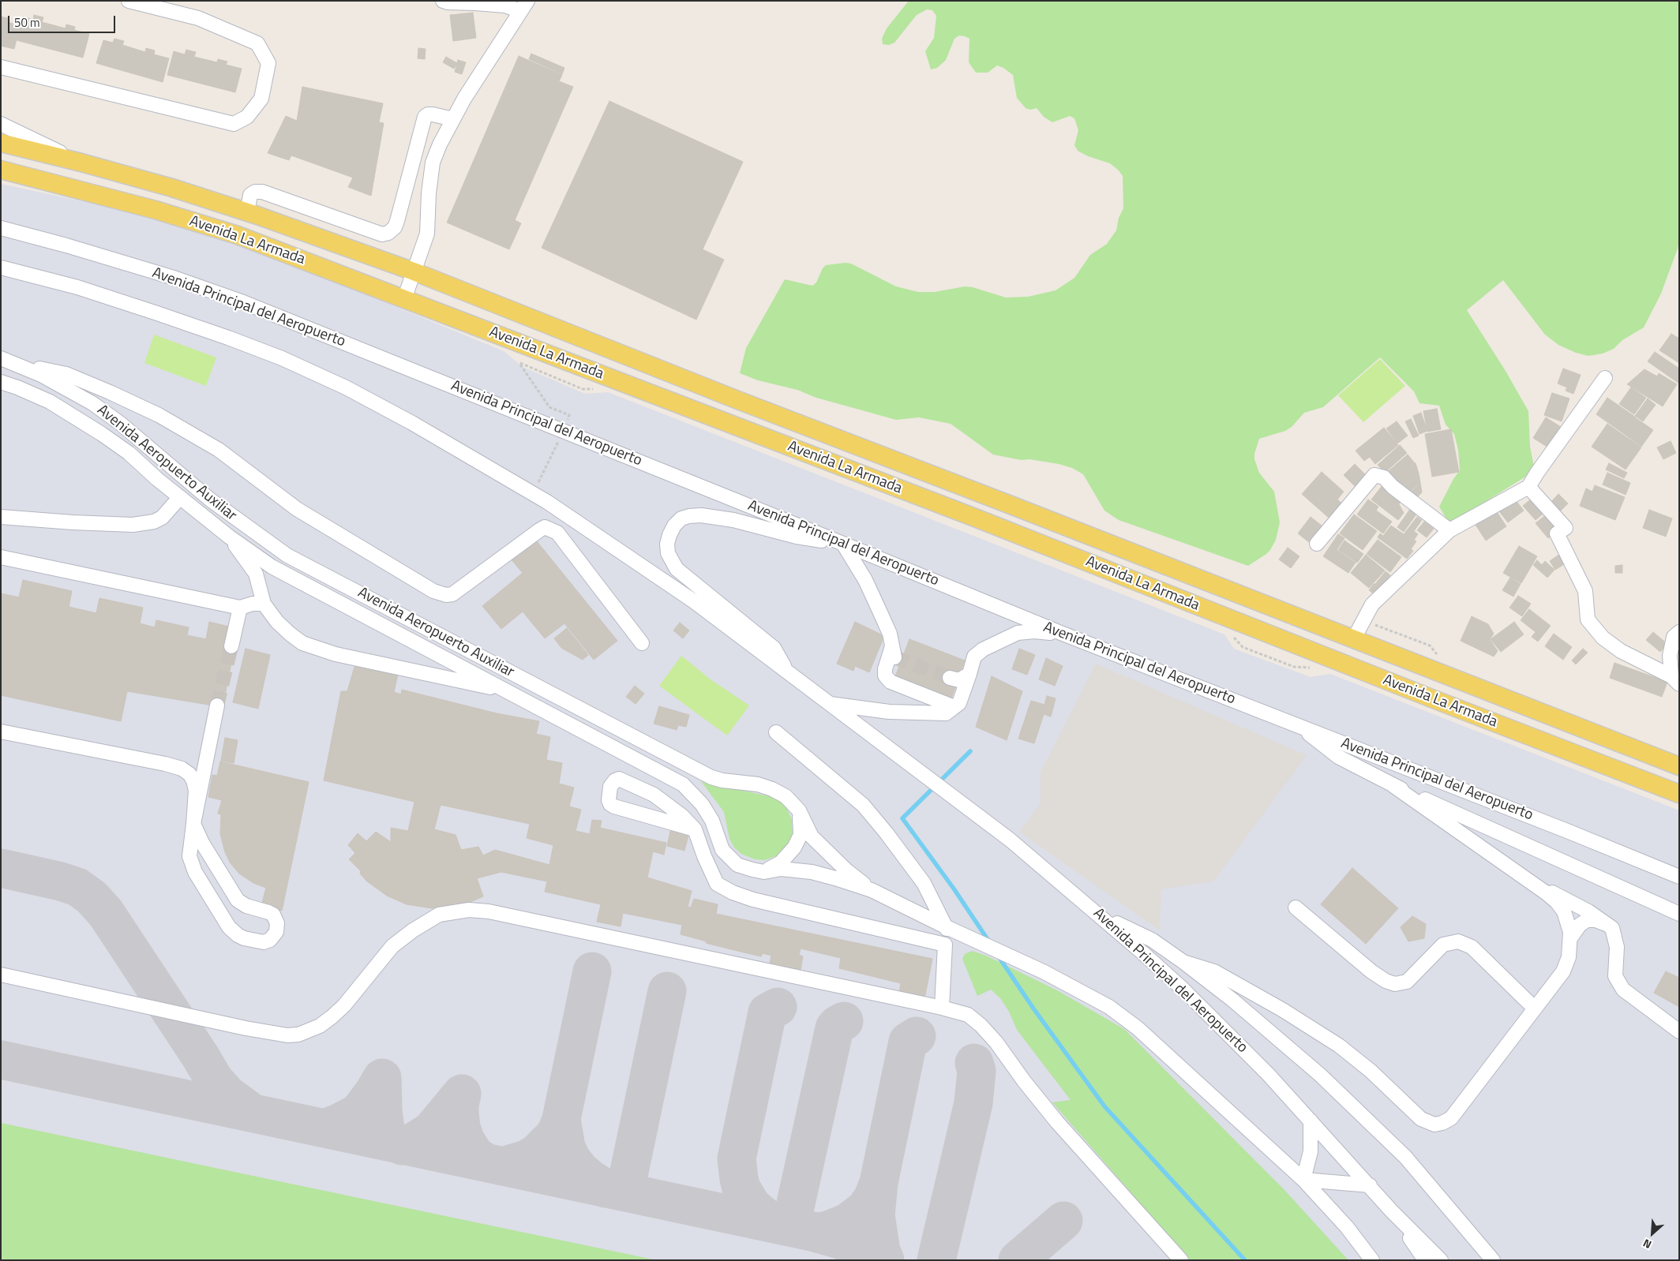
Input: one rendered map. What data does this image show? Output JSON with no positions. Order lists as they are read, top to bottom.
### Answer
{
  "streets": {
    "main road": ["Avenida La Armada"],
    "street": ["Avenida Principal del Aeropuerto", "Avenida Aeropuerto Auxiliar"]
  },
  "scale_bar": "50 m",
  "north": "bottom left"
}
